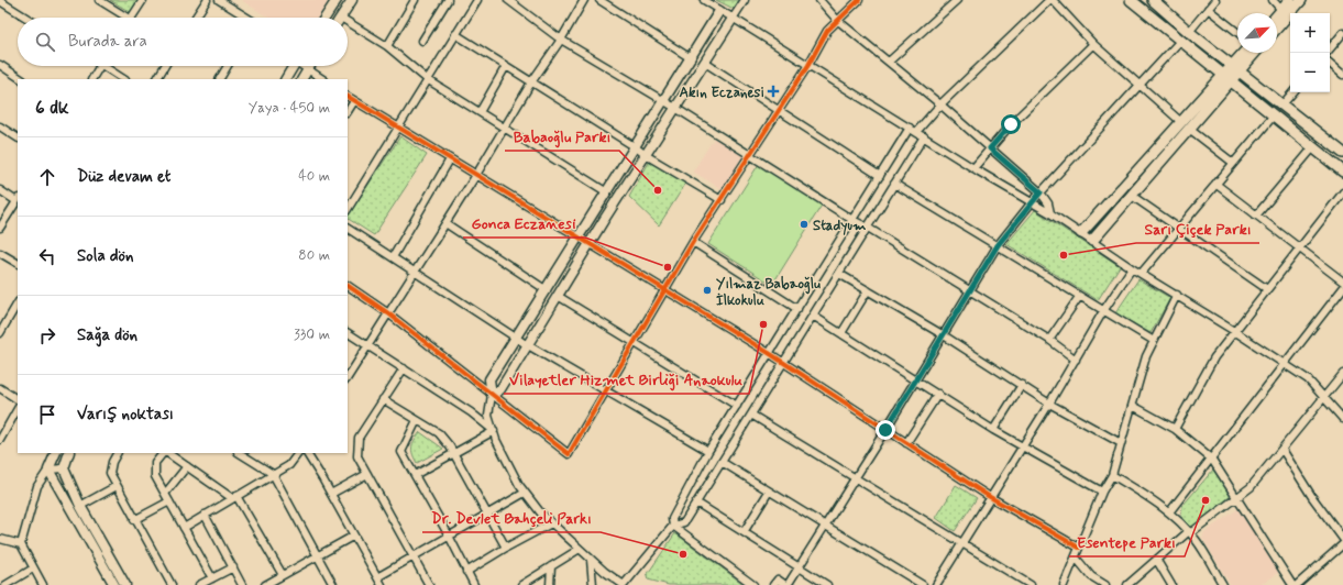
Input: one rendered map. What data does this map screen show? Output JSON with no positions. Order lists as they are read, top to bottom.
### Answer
{
  "places": {
    "health": ["Akın Eczanesi"],
    "other": [
      "Babaoğlu Parkı",
      "Stadyum",
      "Sarı Çiçek Parkı",
      "Gonca Eczanesi",
      "Yılmaz Babaoğlu İlkokulu",
      "Vilayetler Hizmet Birliği Anaokulu",
      "Esentepe Parkı",
      "Dr. Devlet Bahçeli Parkı"
    ]
  },
  "north": "top right",
  "page": {
    "map_buttons": ["+", "−"],
    "search": "Burada ara",
    "heading": ["6 dk", "Yaya · 450 m"],
    "list": [
      ["Düz devam et", "40 m"],
      ["Sola dön", "80 m"],
      ["Sağa dön", "330 m"],
      "Varış noktası"
    ]
  }
}
